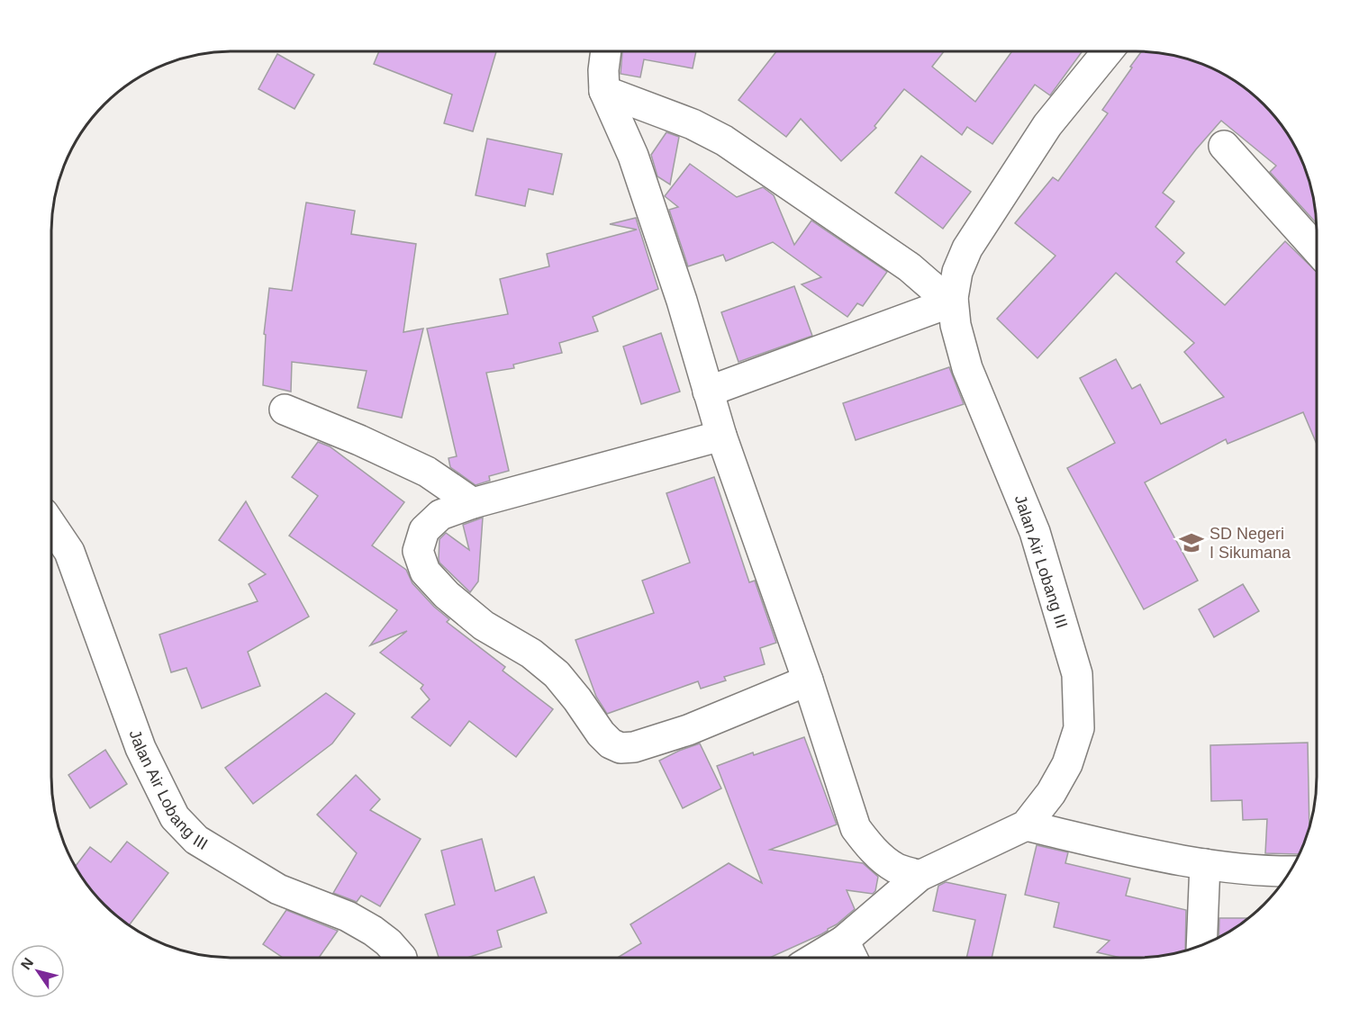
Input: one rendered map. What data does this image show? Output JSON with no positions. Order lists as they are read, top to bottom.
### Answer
{
  "streets": {
    "street": ["Jalan Air Lobang III"]
  },
  "places": {
    "school or university": ["SD Negeri I Sikumana"]
  },
  "north": "top left"
}
